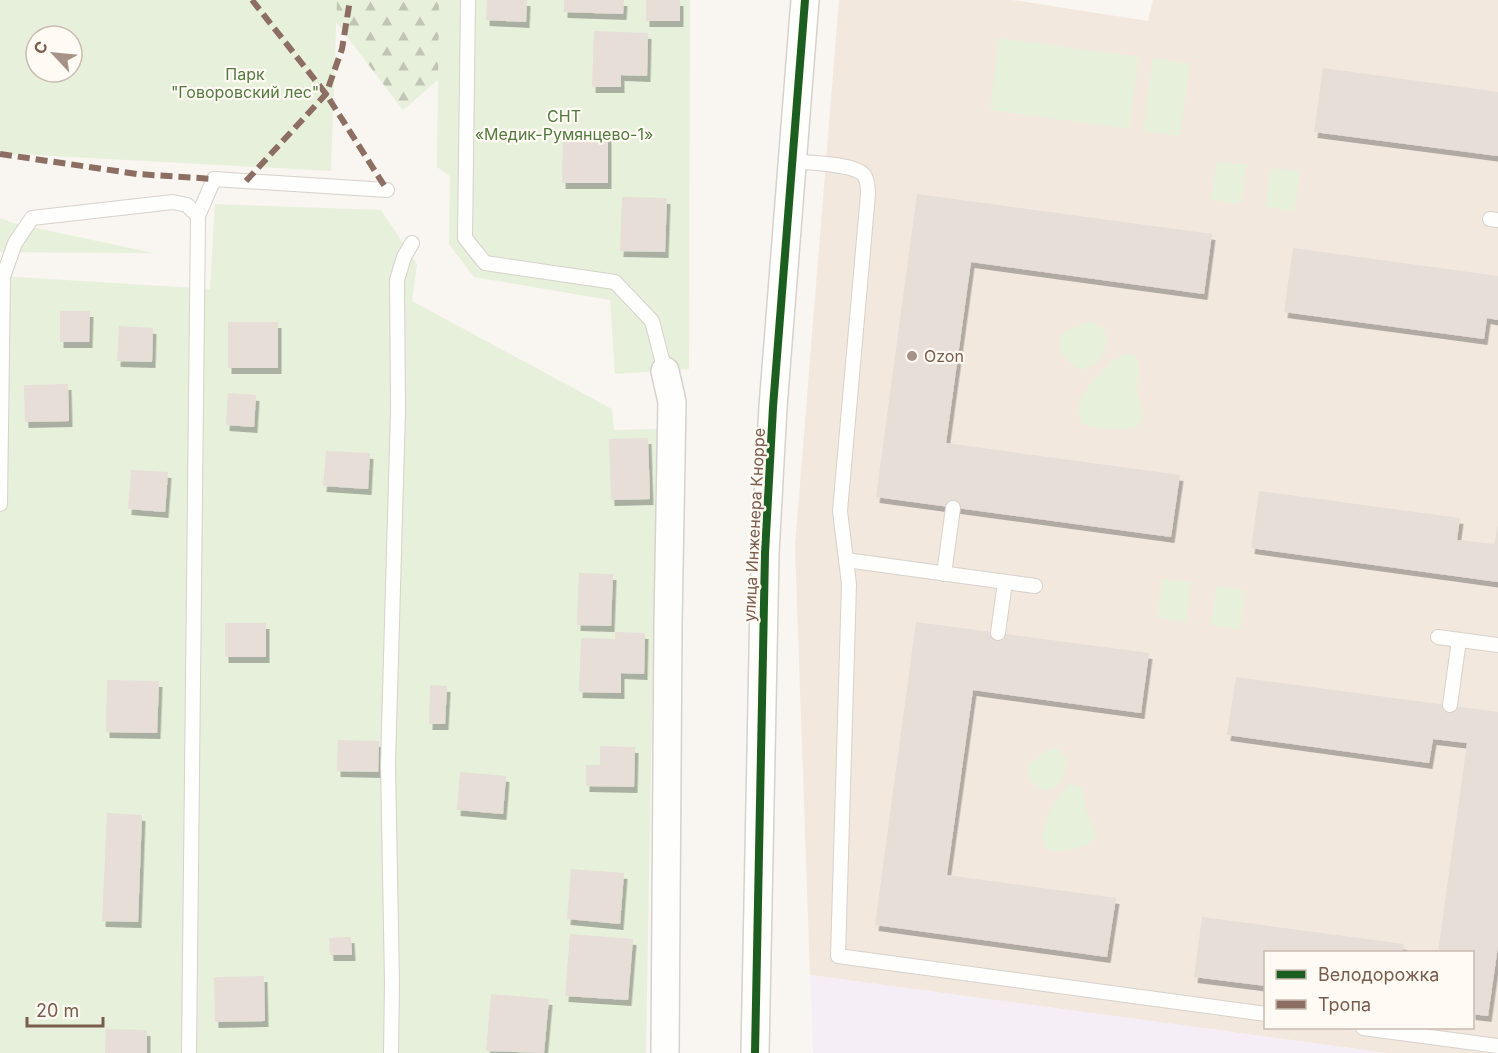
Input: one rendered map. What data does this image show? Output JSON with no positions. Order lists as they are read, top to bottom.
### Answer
{
  "streets": {
    "street": ["улица Инженера Кнорре"]
  },
  "parks": ["Парк \"Говоровский лес\"", "СНТ «Медик-Румянцево-1»"],
  "places": ["Ozon"],
  "legend": ["Велодорожка", "Тропа"],
  "scale_bar": "20 m",
  "north": "top left"
}
